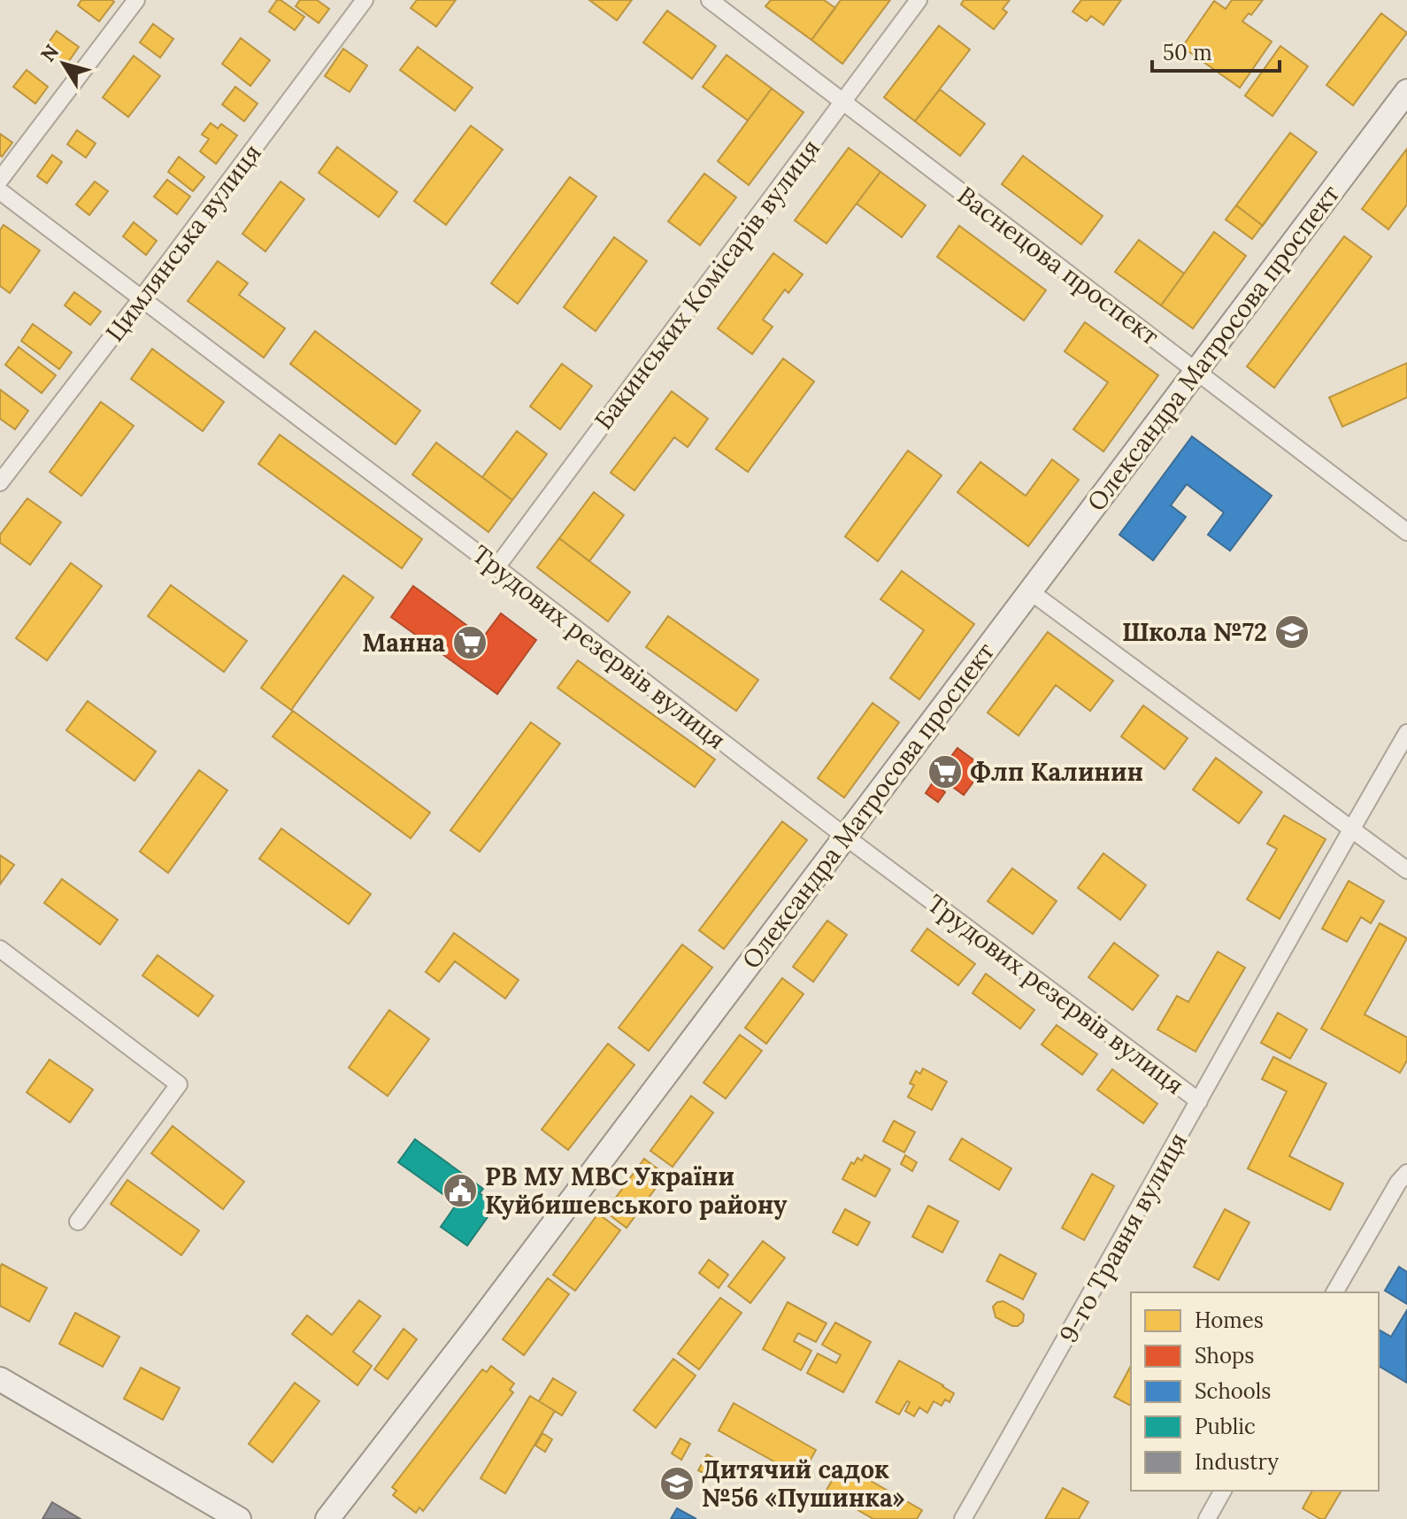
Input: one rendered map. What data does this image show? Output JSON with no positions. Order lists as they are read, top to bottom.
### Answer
{
  "streets": {
    "main road": ["Олександра Матросова проспект"],
    "street": [
      "Цимлянська вулиця",
      "Васнецова проспект",
      "Бакинських Комісарів вулиця",
      "Трудових резервів вулиця",
      "9-го Травня вулиця"
    ]
  },
  "crossings": [
    ["Цимлянська вулиця", "Трудових резервів вулиця"],
    ["Васнецова проспект", "Бакинських Комісарів вулиця"],
    ["Васнецова проспект", "Олександра Матросова проспект"],
    ["Бакинських Комісарів вулиця", "Трудових резервів вулиця"],
    ["Олександра Матросова проспект", "Трудових резервів вулиця"],
    ["Трудових резервів вулиця", "9-го Травня вулиця"]
  ],
  "places": {
    "school or university": ["Школа №72", "Дитячий садок №56 «Пушинка»"],
    "supermarket": ["Манна", "Флп Калинин"],
    "public building": ["РВ МУ МВС України Куйбишевського району"]
  },
  "legend": [
    "Homes",
    "Shops",
    "Schools",
    "Public",
    "Industry"
  ],
  "scale_bar": "50 m",
  "north": "top left"
}
